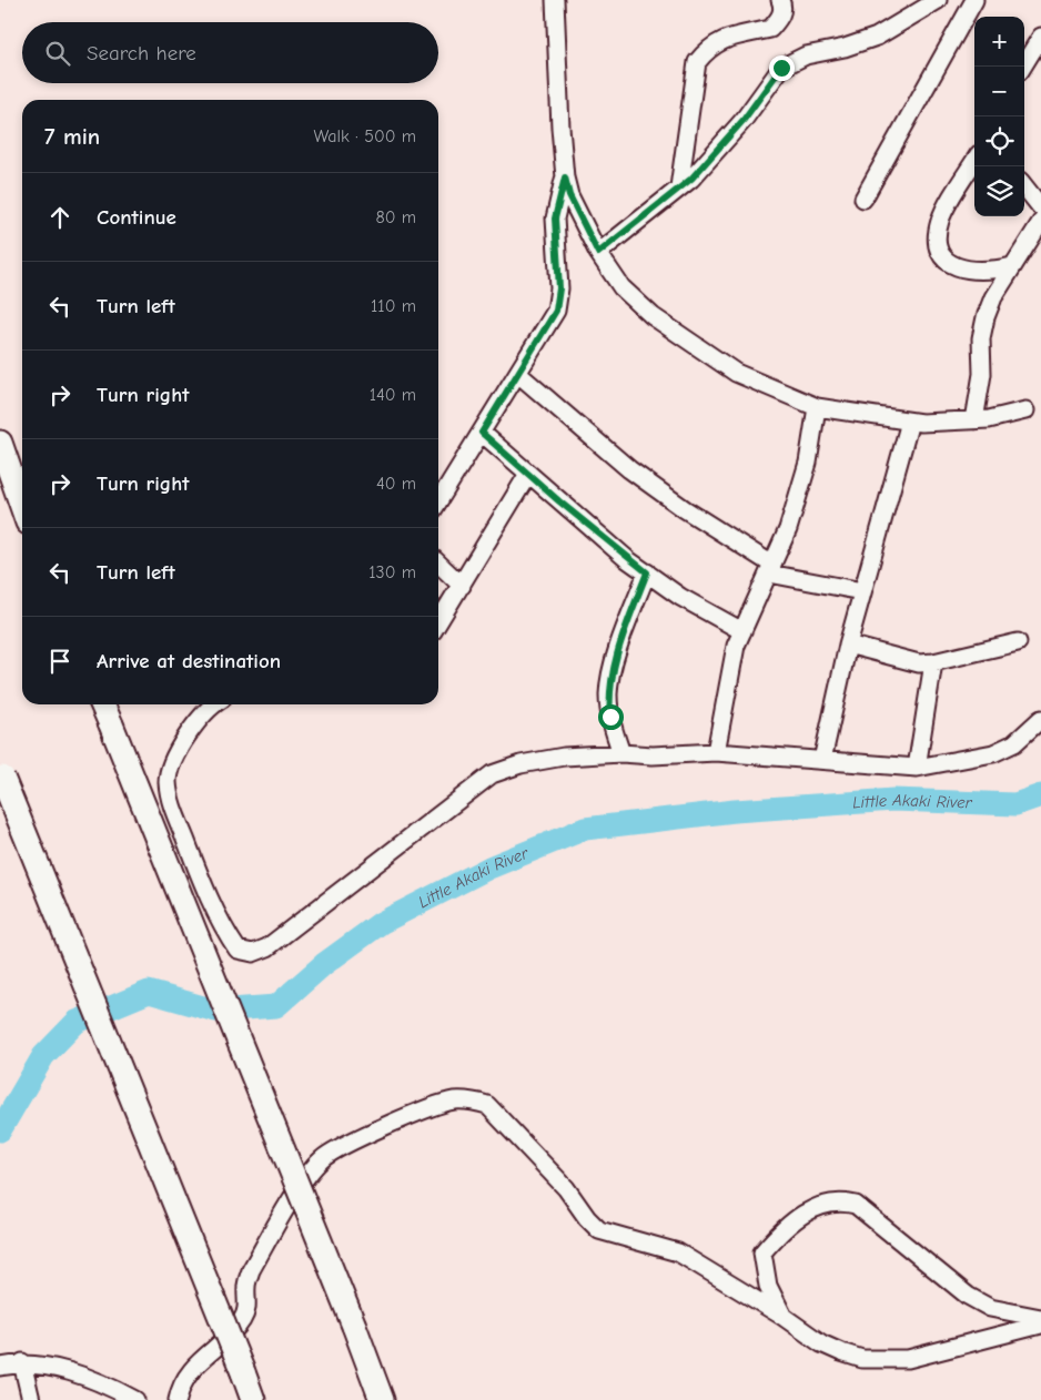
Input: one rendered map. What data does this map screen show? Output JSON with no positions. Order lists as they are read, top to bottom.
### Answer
{
  "water": ["Little Akaki River"],
  "page": {
    "map_buttons": ["+", "−"],
    "search": "Search here",
    "heading": ["7 min", "Walk · 500 m"],
    "list": [
      ["Continue", "80 m"],
      ["Turn left", "110 m"],
      ["Turn right", "140 m"],
      ["Turn right", "40 m"],
      ["Turn left", "130 m"],
      "Arrive at destination"
    ]
  }
}
